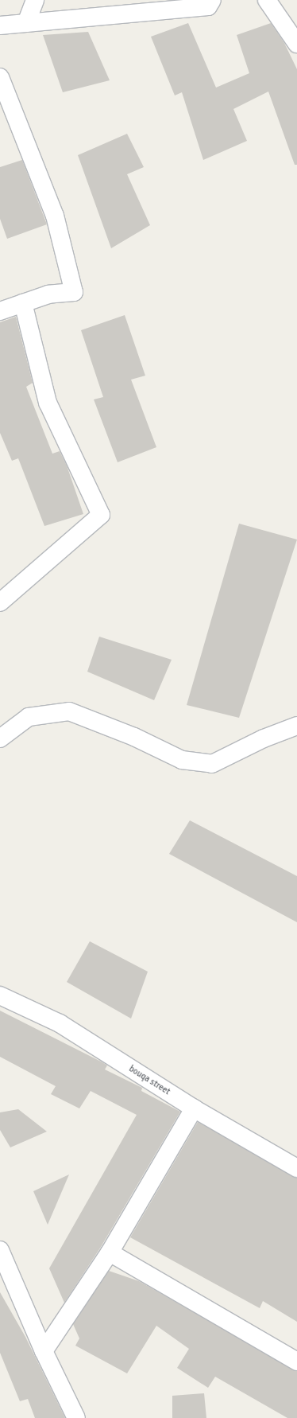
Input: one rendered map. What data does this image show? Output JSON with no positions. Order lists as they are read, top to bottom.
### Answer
{
  "streets": {
    "street": ["bouqa street"]
  }
}
